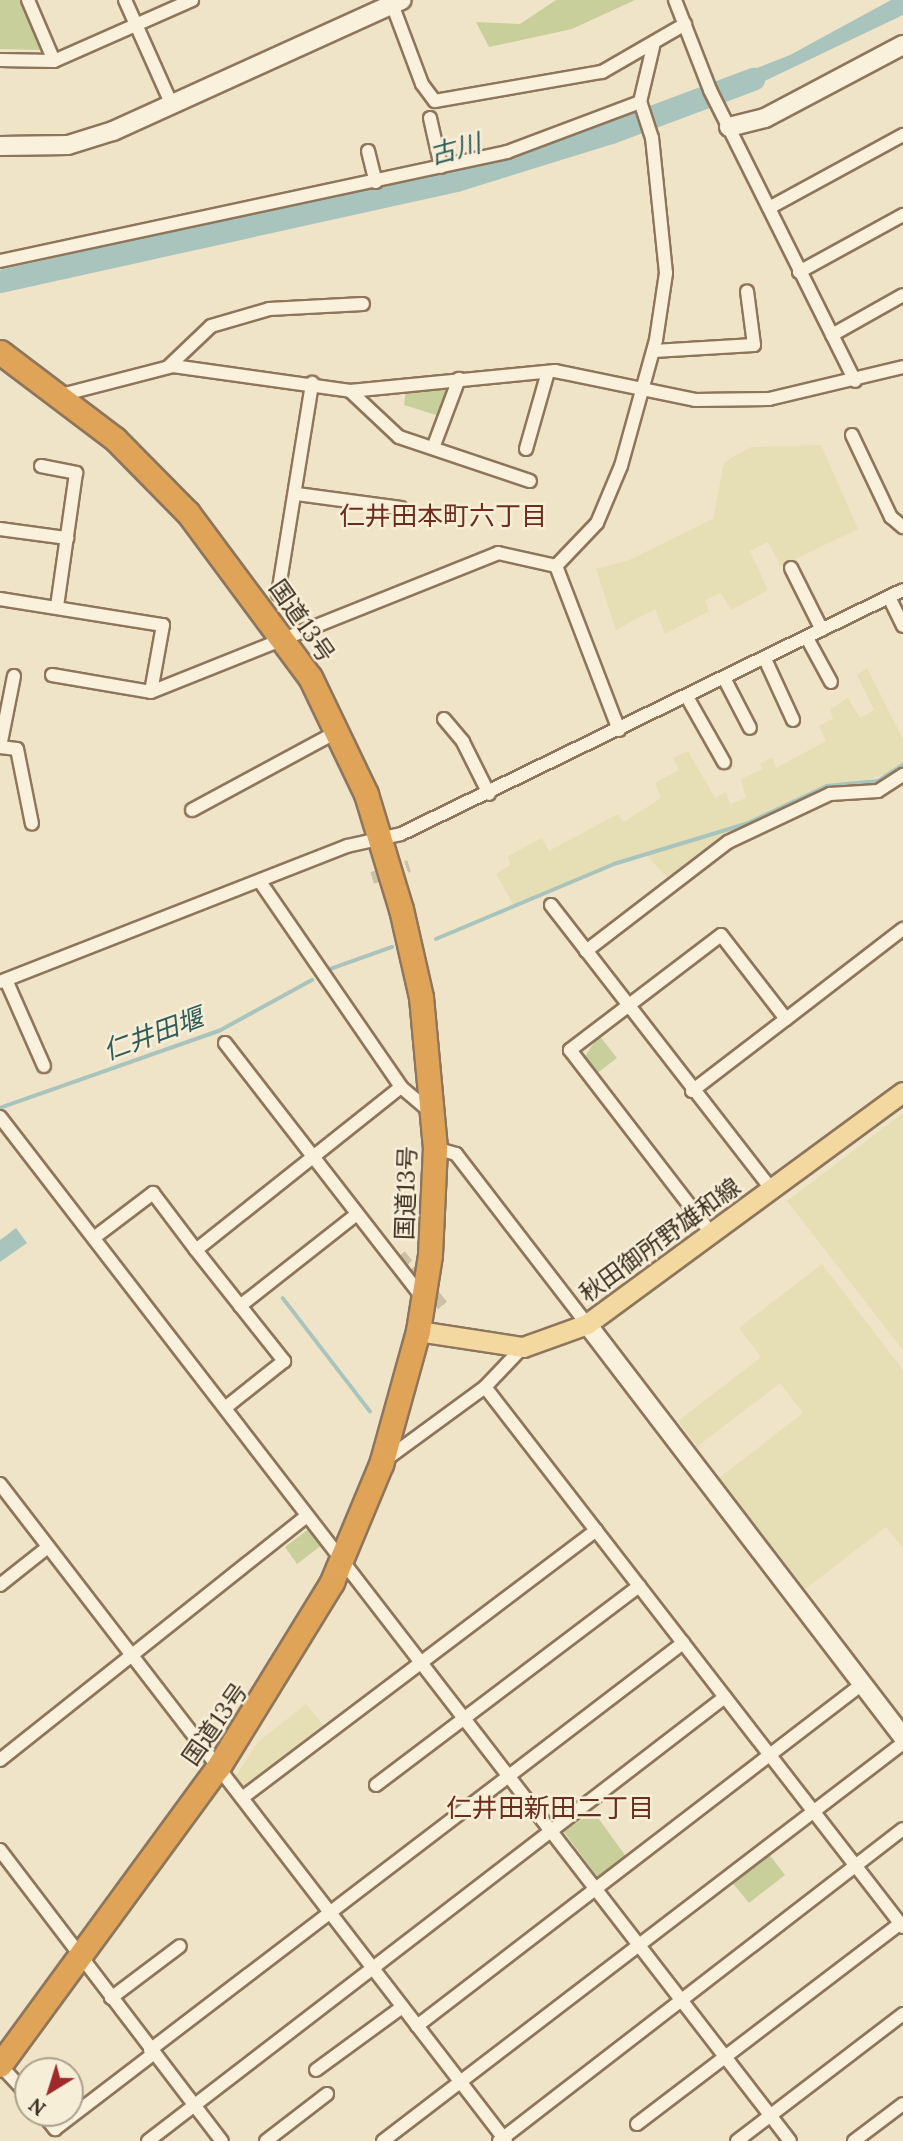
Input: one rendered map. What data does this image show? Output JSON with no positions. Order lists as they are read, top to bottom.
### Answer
{
  "streets": {
    "highway": ["国道13号"],
    "main road": ["秋田御所野雄和線"]
  },
  "crossings": [
    ["国道13号", "秋田御所野雄和線"]
  ],
  "districts": ["仁井田本町六丁目", "仁井田新田二丁目"],
  "water": ["古川", "仁井田堰"],
  "north": "bottom left"
}
